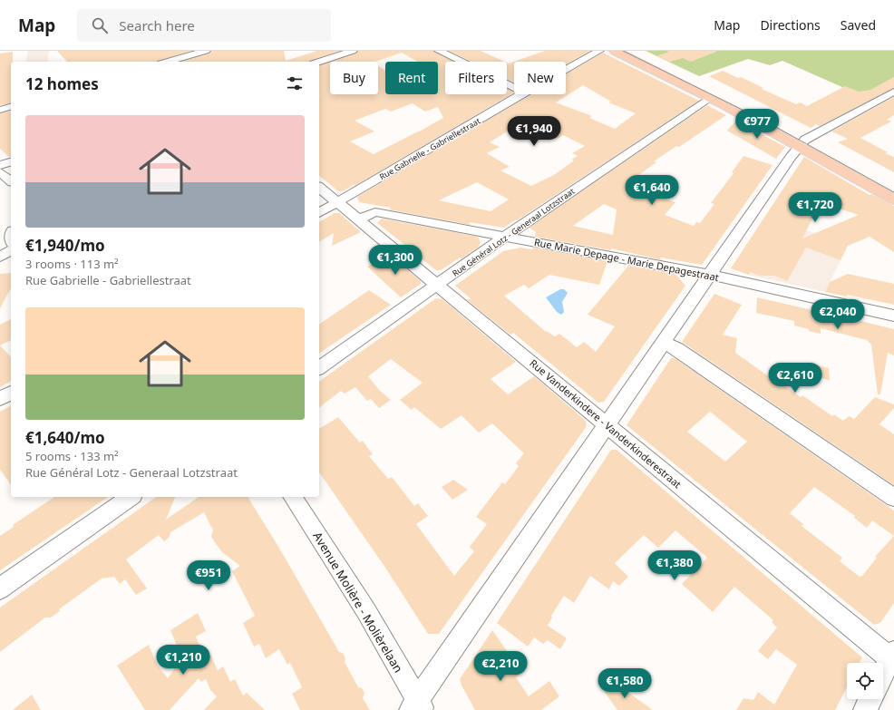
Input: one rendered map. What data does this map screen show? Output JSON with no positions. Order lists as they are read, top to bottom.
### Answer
{
  "streets": {
    "street": [
      "Rue Gabrielle - Gabriellestraat",
      "Rue Général Lotz - Generaal Lotzstraat",
      "Rue Marie Depage - Marie Depagestraat",
      "Rue Vanderkindere - Vanderkinderestraat",
      "Avenue Molière - Molièrelaan"
    ]
  },
  "crossings": [
    ["Rue Gabrielle - Gabriellestraat", "Rue Vanderkindere - Vanderkinderestraat"],
    ["Rue Général Lotz - Generaal Lotzstraat", "Rue Marie Depage - Marie Depagestraat"],
    ["Rue Général Lotz - Generaal Lotzstraat", "Rue Vanderkindere - Vanderkinderestraat"],
    ["Rue Marie Depage - Marie Depagestraat", "Rue Vanderkindere - Vanderkinderestraat"]
  ],
  "page": {
    "header": "Map",
    "search": "Search here",
    "nav": ["Map", "Directions", "Saved"],
    "chip": [
      "Buy",
      "Rent",
      "Filters",
      "New"
    ],
    "heading": "12 homes",
    "list": [
      {
        "name": "€1,940/mo",
        "note": "3 rooms · 113 m² · Rue Gabrielle - Gabriellestraat"
      },
      {
        "name": "€1,640/mo",
        "note": "5 rooms · 133 m² · Rue Général Lotz - Generaal Lotzstraat"
      }
    ],
    "price": [
      "€977",
      "€1,940",
      "€1,640",
      "€1,720",
      "€1,300",
      "€2,040",
      "€2,610",
      "€1,380",
      "€951",
      "€1,210",
      "€2,210",
      "€1,580"
    ]
  }
}
